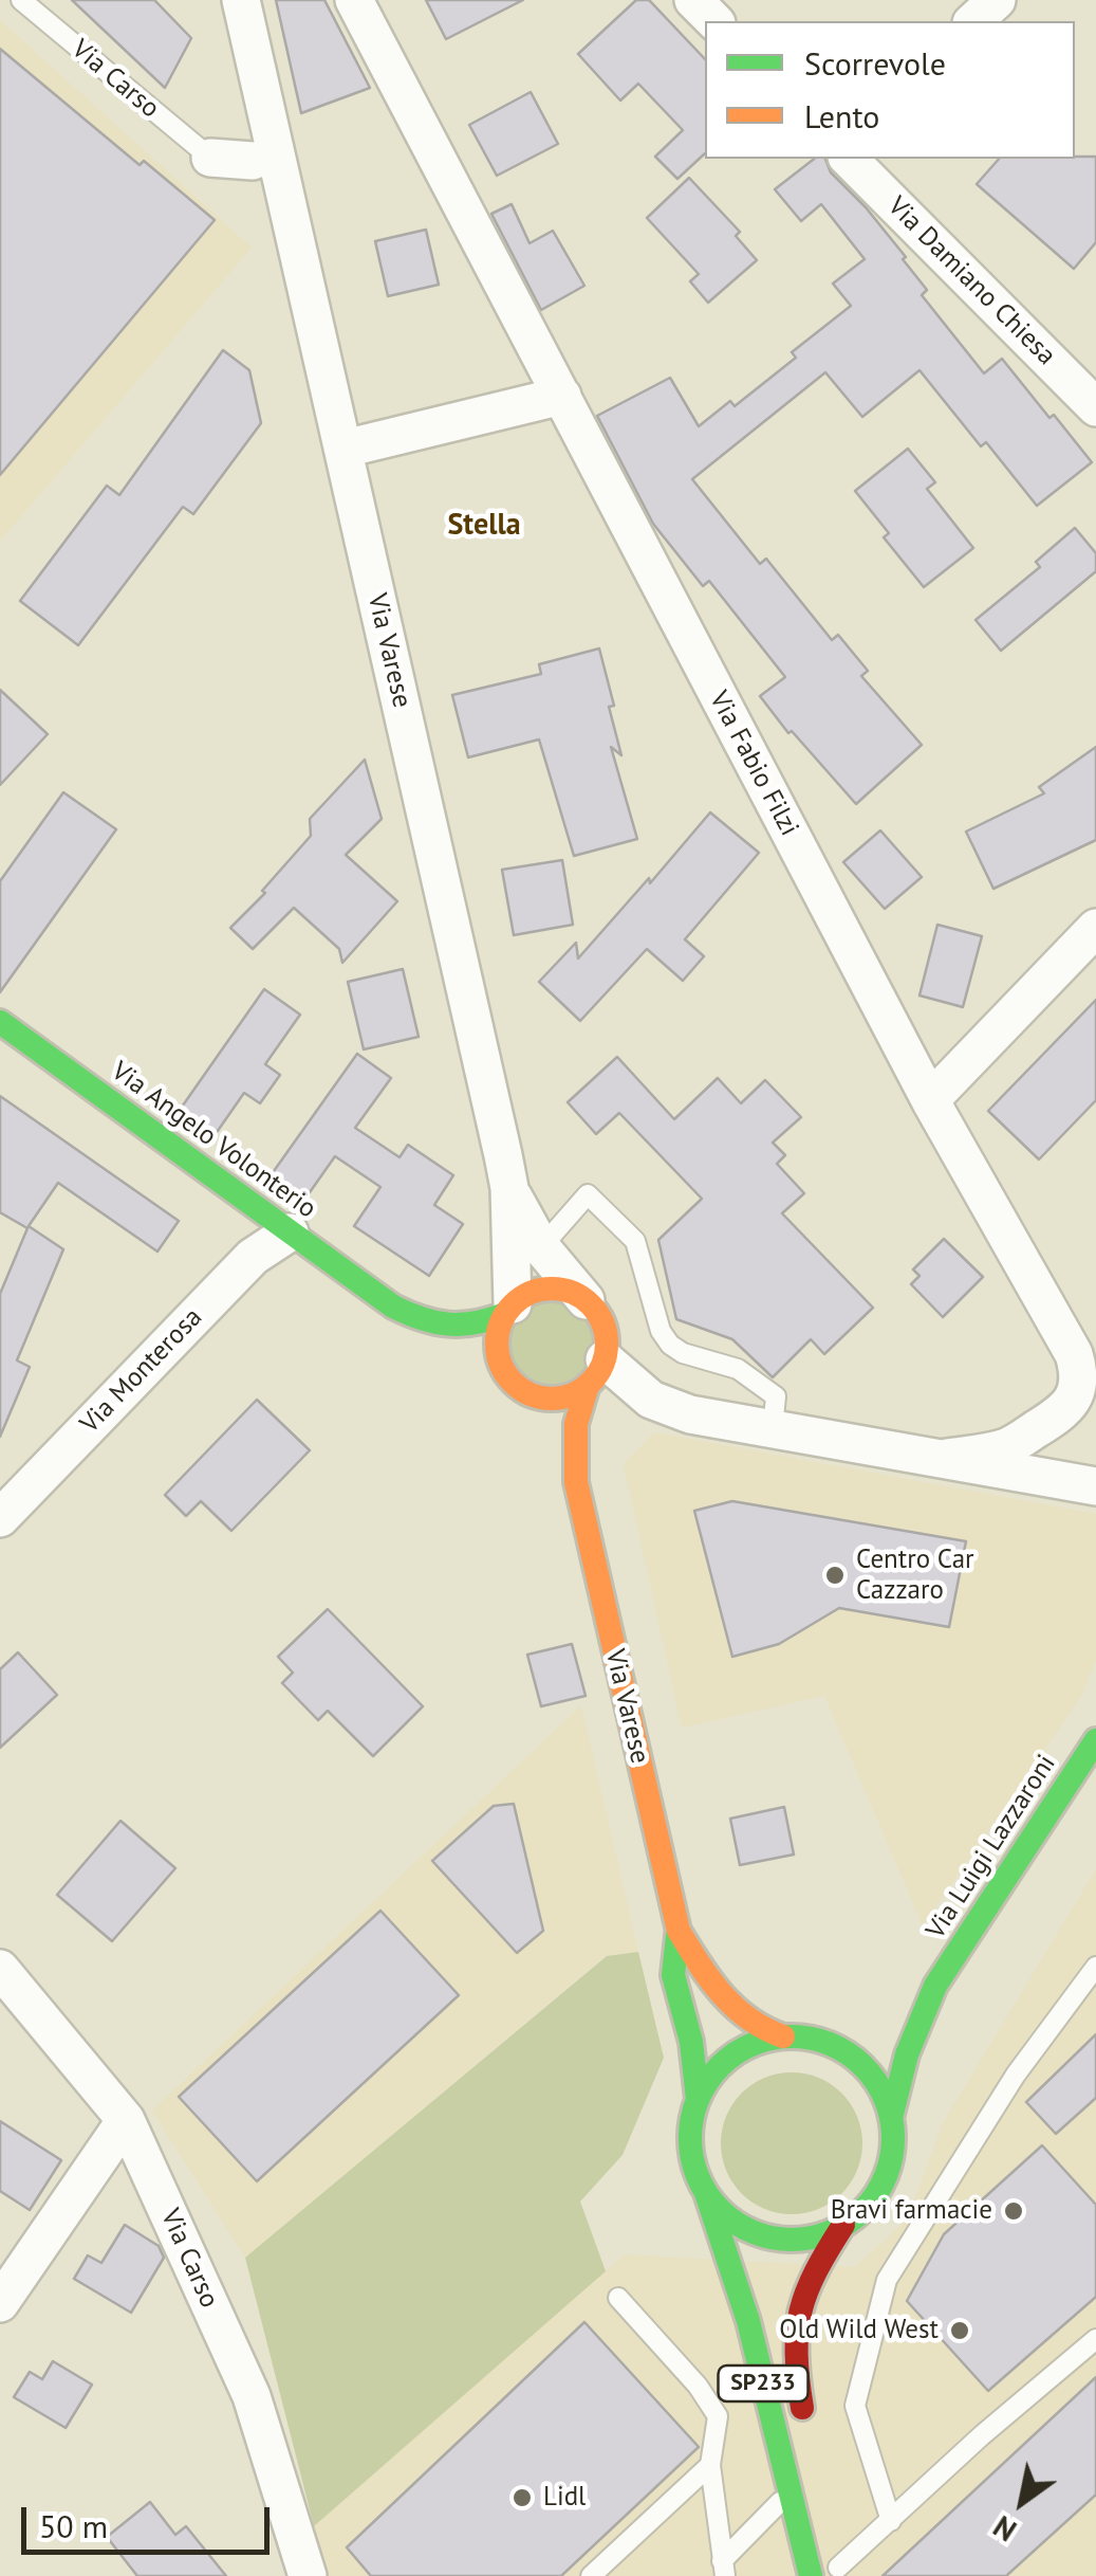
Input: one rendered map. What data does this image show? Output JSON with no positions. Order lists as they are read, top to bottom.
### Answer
{
  "streets": {
    "street": [
      "Via Carso",
      "Via Damiano Chiesa",
      "Via Varese",
      "Via Fabio Filzi",
      "Via Angelo Volonterio",
      "Via Monterosa",
      "Via Luigi Lazzaroni",
      "SP233"
    ]
  },
  "crossings": [
    ["Via Varese", "Via Angelo Volonterio"],
    ["Via Varese", "Via Luigi Lazzaroni"],
    ["Via Varese", "SP233"],
    ["Via Angelo Volonterio", "Via Monterosa"],
    ["Via Luigi Lazzaroni", "SP233"]
  ],
  "districts": ["Stella"],
  "places": [
    "Centro Car Cazzaro",
    "Bravi farmacie",
    "Old Wild West",
    "Lidl"
  ],
  "legend": ["Scorrevole", "Lento"],
  "scale_bar": "50 m",
  "north": "bottom left"
}
